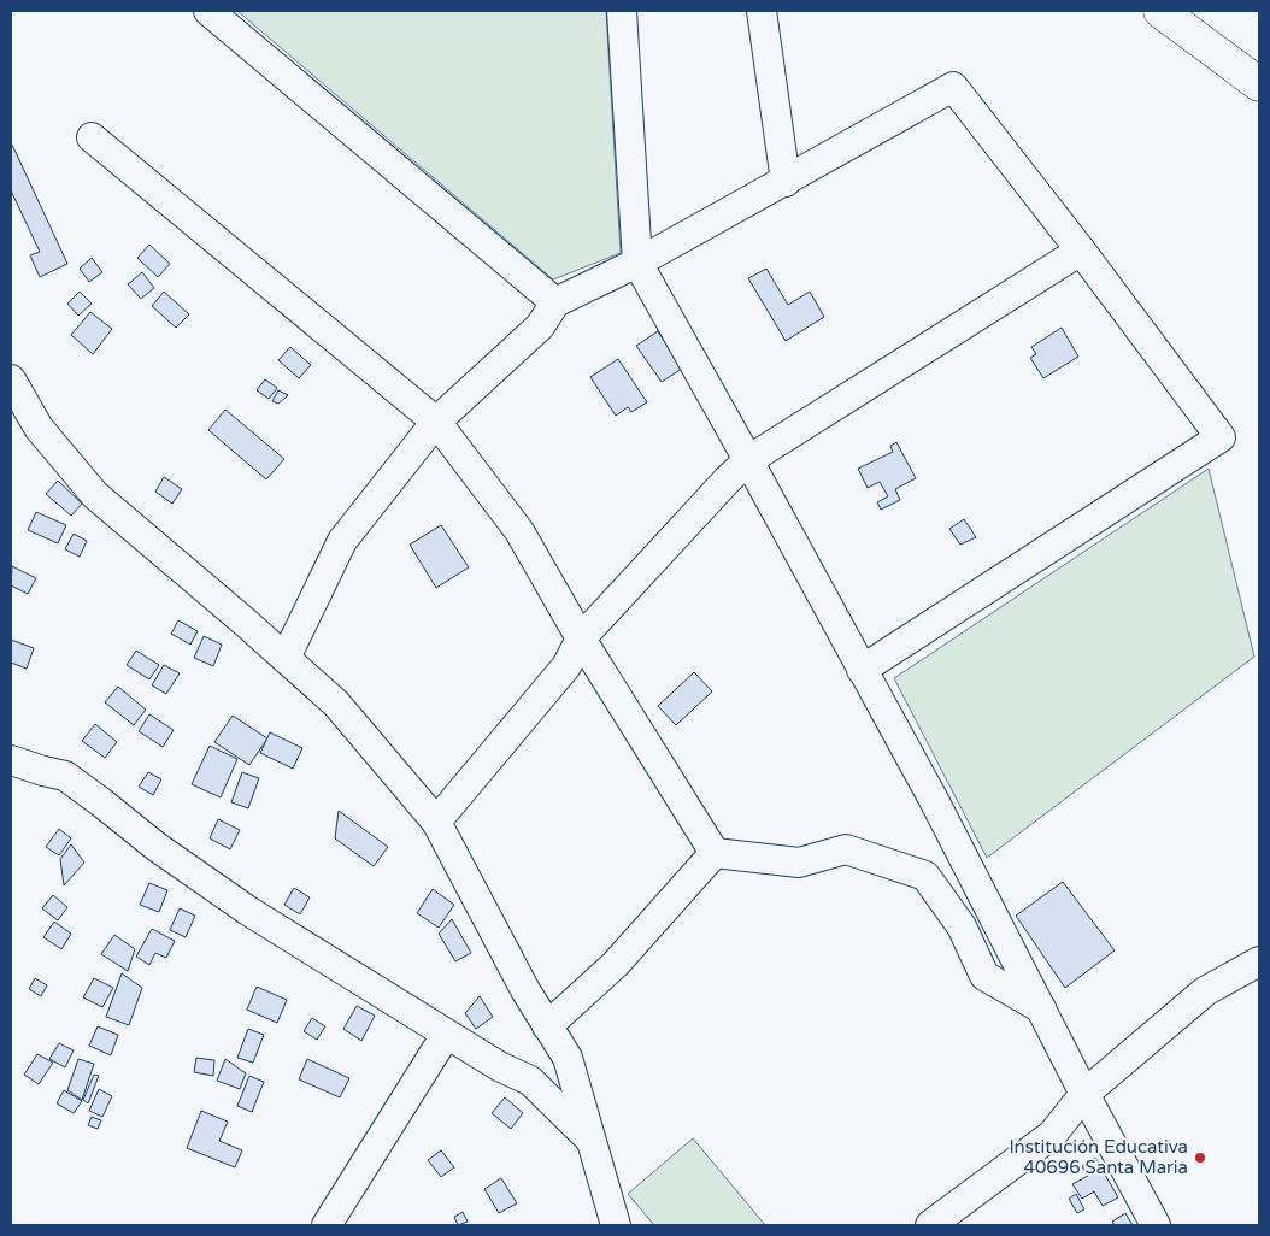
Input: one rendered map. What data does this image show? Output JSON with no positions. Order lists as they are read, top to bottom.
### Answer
{
  "places": ["Institución Educativa 40696 Santa Maria"]
}
